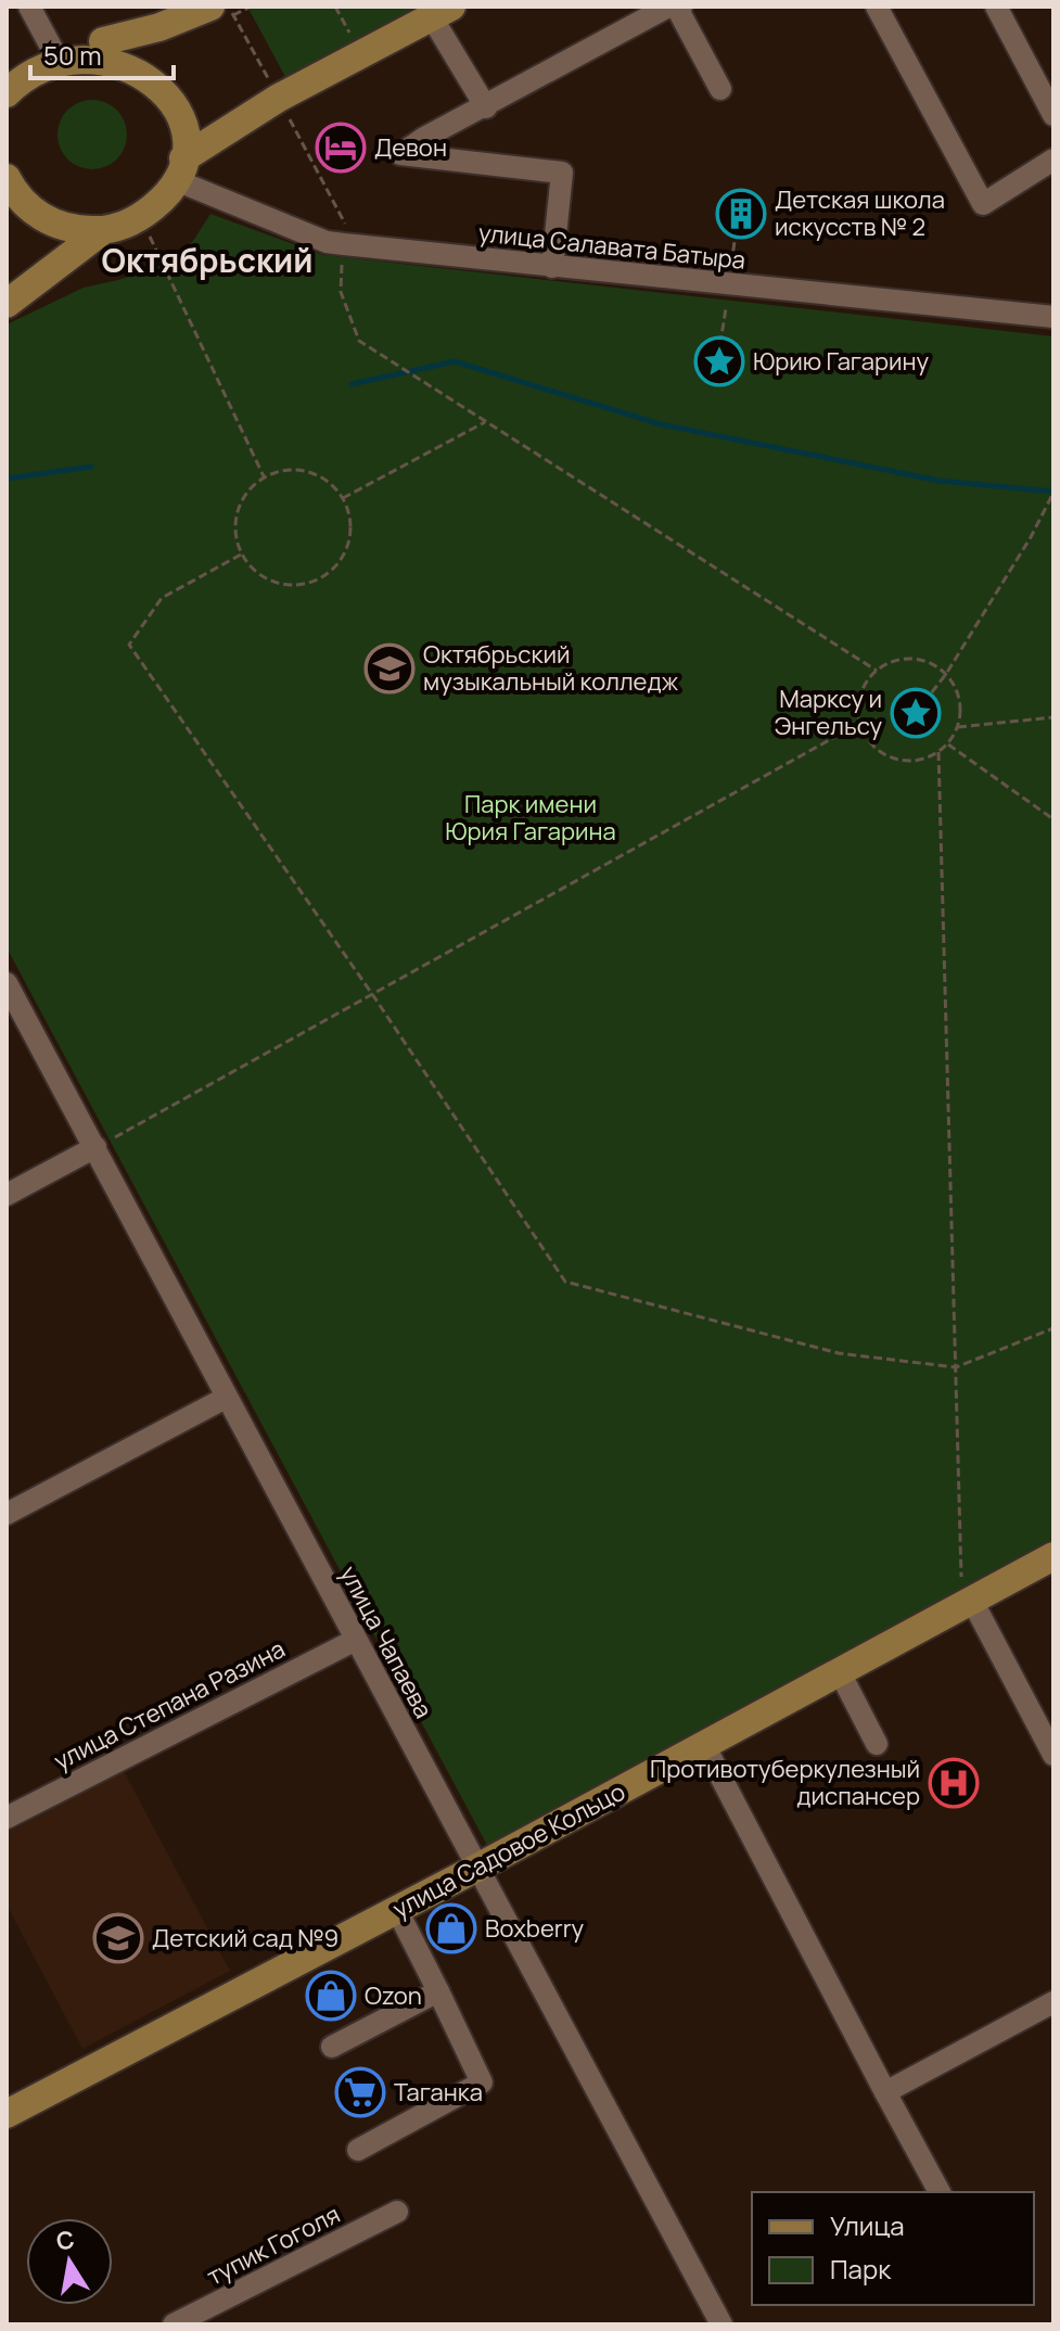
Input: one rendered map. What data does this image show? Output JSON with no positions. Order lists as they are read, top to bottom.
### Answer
{
  "streets": {
    "main road": ["улица Садовое Кольцо"],
    "street": [
      "улица Салавата Батыра",
      "улица Чапаева",
      "улица Степана Разина",
      "тупик Гоголя"
    ]
  },
  "crossings": [
    ["улица Чапаева", "улица Степана Разина"],
    ["улица Чапаева", "улица Садовое Кольцо"]
  ],
  "districts": ["Октябрьский"],
  "parks": ["Парк имени Юрия Гагарина"],
  "places": {
    "hotel": ["Девон"],
    "building": ["Детская школа искусств № 2"],
    "place": ["Юрию Гагарину", "Марксу и Энгельсу"],
    "school or university": ["Октябрьский музыкальный колледж", "Детский сад №9"],
    "hospital": ["Противотуберкулезный диспансер"],
    "shop": ["Boxberry", "Ozon"],
    "supermarket": ["Таганка"]
  },
  "legend": ["Улица", "Парк"],
  "scale_bar": "50 m",
  "north": "top"
}
